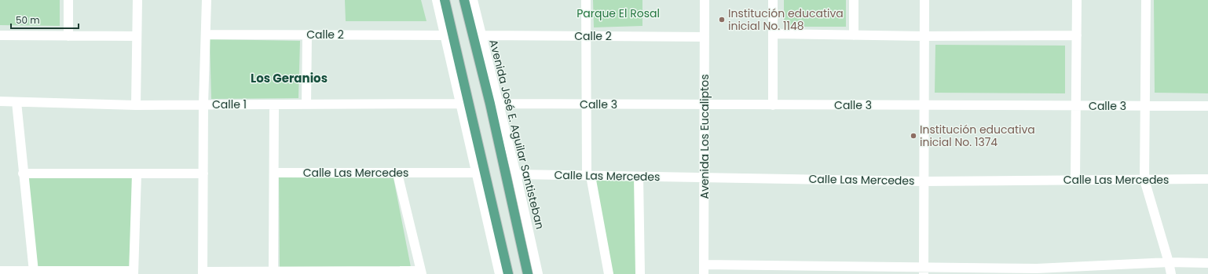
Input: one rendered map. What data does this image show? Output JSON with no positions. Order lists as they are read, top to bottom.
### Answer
{
  "streets": {
    "main road": ["Avenida José E. Aguilar Santisteban"],
    "street": [
      "Calle 2",
      "Calle 1",
      "Calle 3",
      "Avenida Los Eucaliptos",
      "Calle Las Mercedes"
    ]
  },
  "crossings": [
    ["Calle 2", "Avenida José E. Aguilar Santisteban"],
    ["Calle 2", "Avenida Los Eucaliptos"],
    ["Calle 3", "Avenida José E. Aguilar Santisteban"],
    ["Calle 3", "Avenida Los Eucaliptos"],
    ["Avenida José E. Aguilar Santisteban", "Calle Las Mercedes"],
    ["Avenida Los Eucaliptos", "Calle Las Mercedes"]
  ],
  "districts": ["Los Geranios"],
  "parks": ["Parque El Rosal"],
  "places": ["Institución educativa inicial No. 1148", "Institución educativa inicial No. 1374"],
  "scale_bar": "50 m"
}
